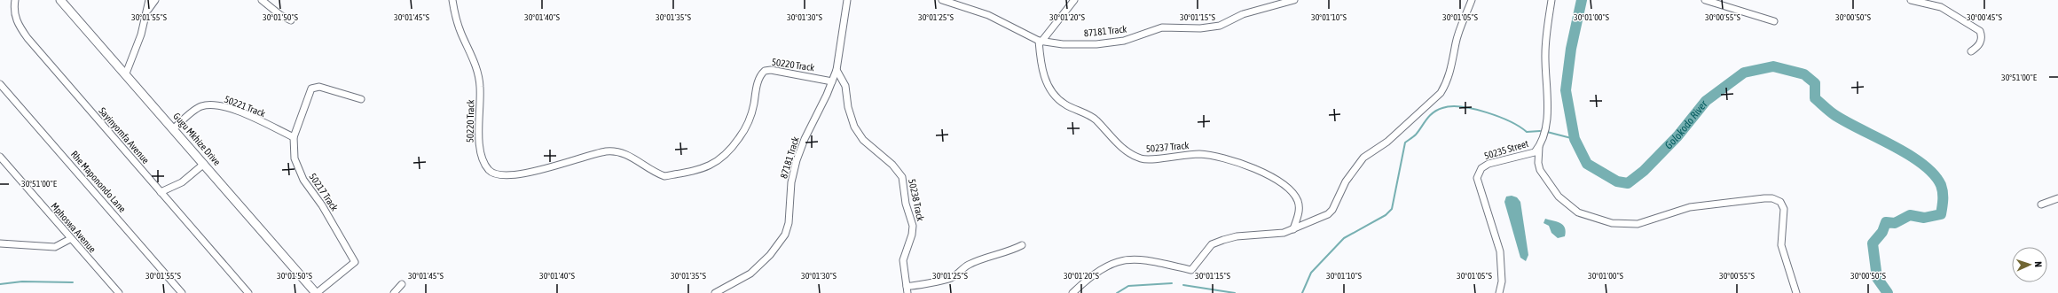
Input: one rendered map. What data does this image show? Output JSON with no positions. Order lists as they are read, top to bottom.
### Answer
{
  "streets": {
    "street": [
      "87181 Track",
      "50220 Track",
      "50221 Track",
      "Sayinyomfa Avenue",
      "Gugu Mkhize Drive",
      "50237 Track",
      "50235 Street",
      "Rhe Maponondo Lane",
      "50217 Track",
      "50238 Track",
      "Mphoswa Avenue"
    ]
  },
  "crossings": [
    ["87181 Track", "50220 Track"],
    ["87181 Track", "50237 Track"],
    ["87181 Track", "50238 Track"],
    ["50221 Track", "Gugu Mkhize Drive"],
    ["50221 Track", "50217 Track"],
    ["Gugu Mkhize Drive", "50217 Track"]
  ],
  "water": ["Golokodo River"],
  "north": "right",
  "coordinates": [
    "30°01'55\"S",
    "30°01'50\"S",
    "30°01'45\"S",
    "30°01'40\"S",
    "30°01'35\"S",
    "30°01'30\"S",
    "30°01'25\"S",
    "30°01'20\"S",
    "30°01'15\"S",
    "30°01'10\"S",
    "30°01'05\"S",
    "30°01'00\"S",
    "30°00'55\"S",
    "30°00'50\"S",
    "30°00'45\"S",
    "30°51'00\"E"
  ]
}
